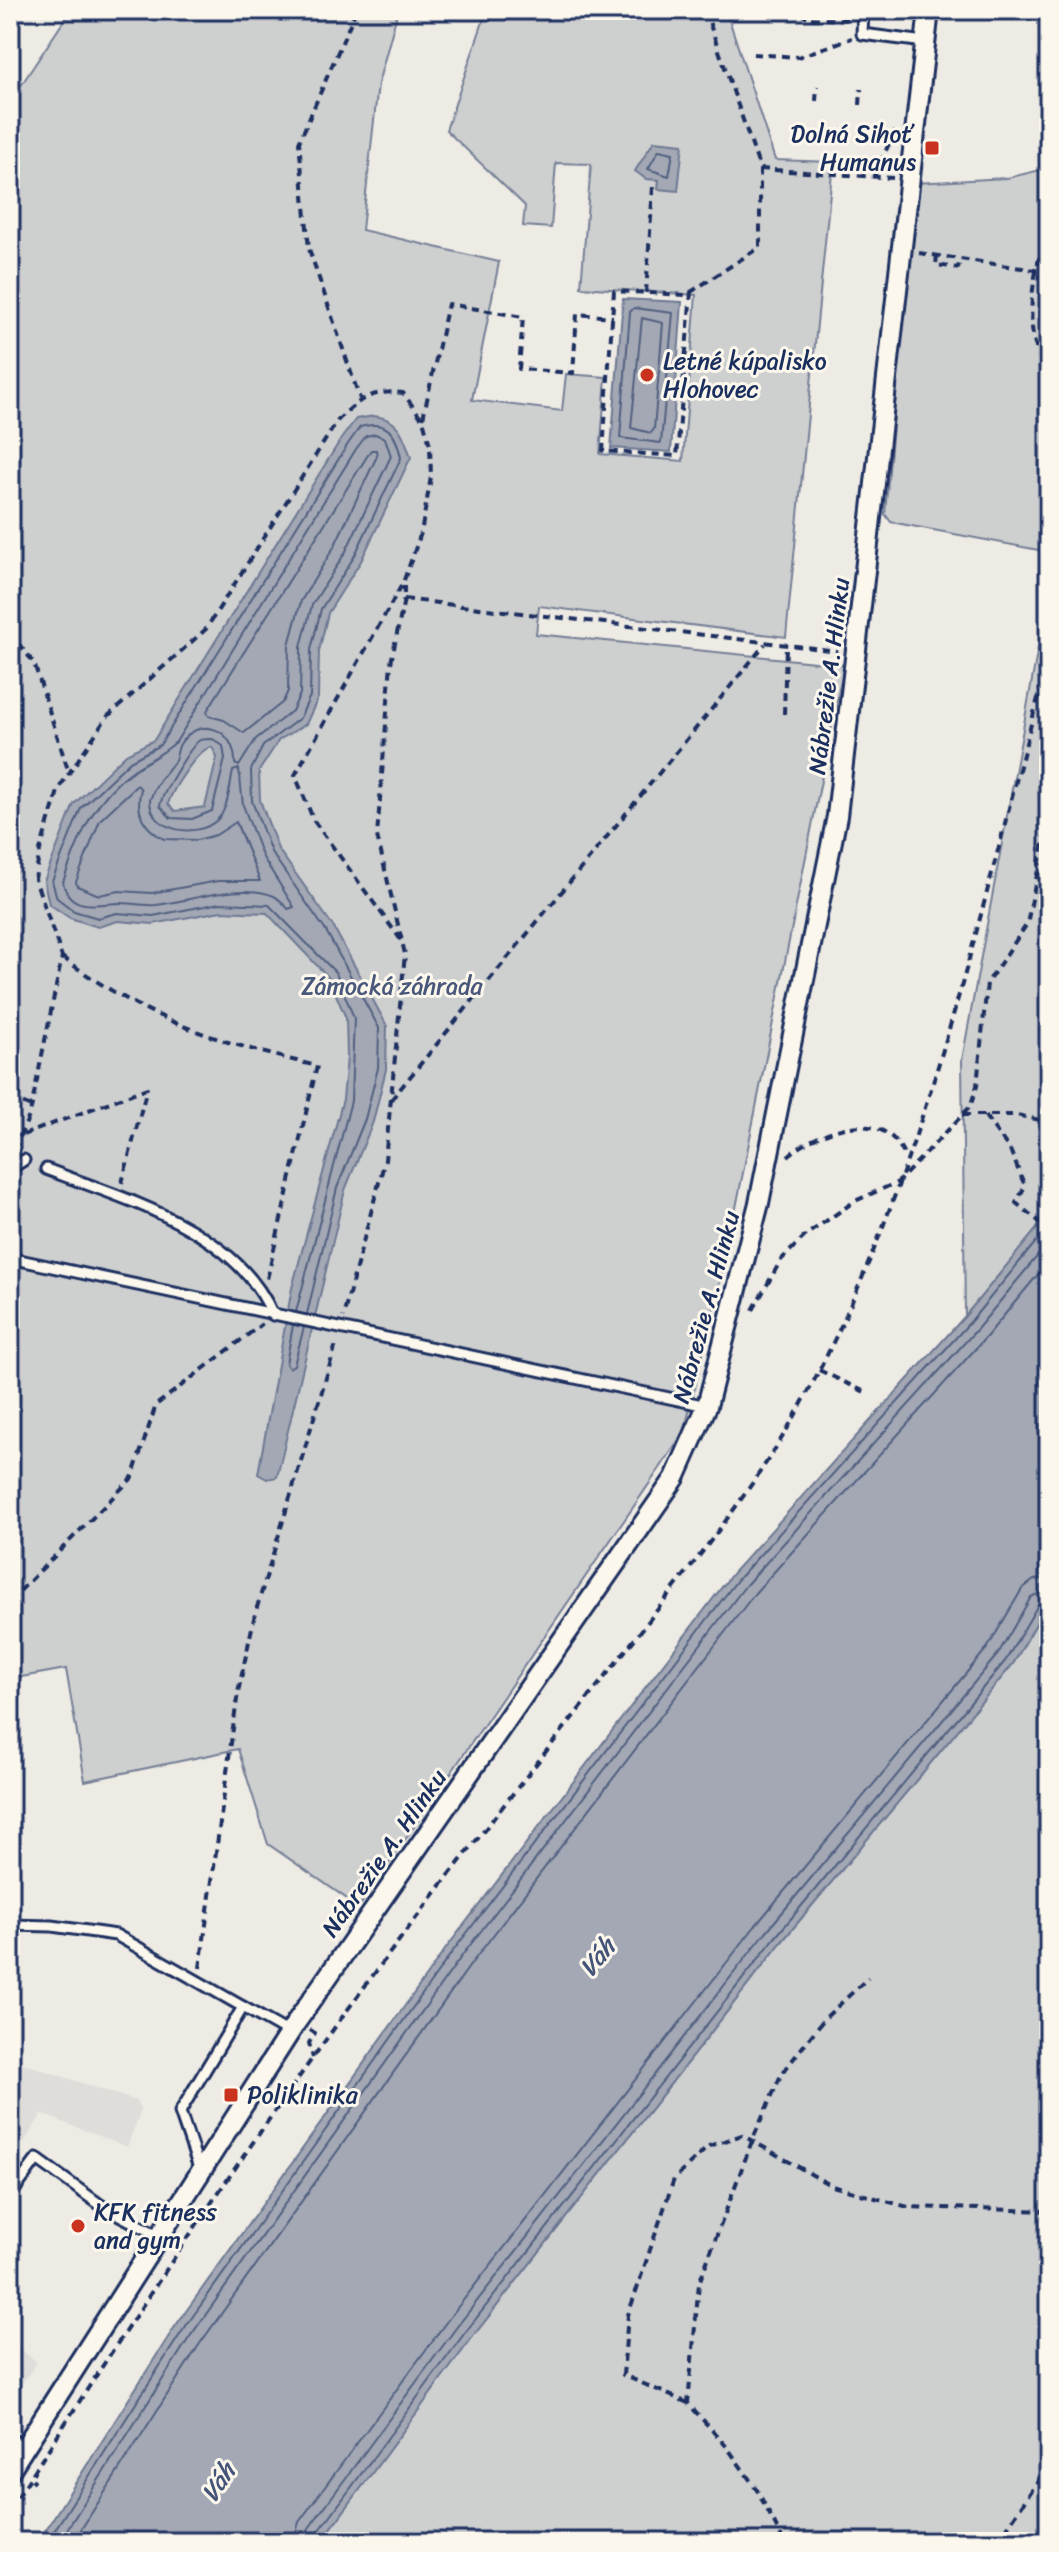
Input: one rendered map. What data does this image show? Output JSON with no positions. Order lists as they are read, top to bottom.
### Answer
{
  "streets": {
    "street": ["Nábrežie A. Hlinku"]
  },
  "water": ["Váh"],
  "parks": ["Zámocká záhrada"],
  "places": {
    "transit": ["Dolná Sihoť Humanus", "Poliklinika"],
    "other": ["Letné kúpalisko Hlohovec", "KFK fitness and gym"]
  }
}
